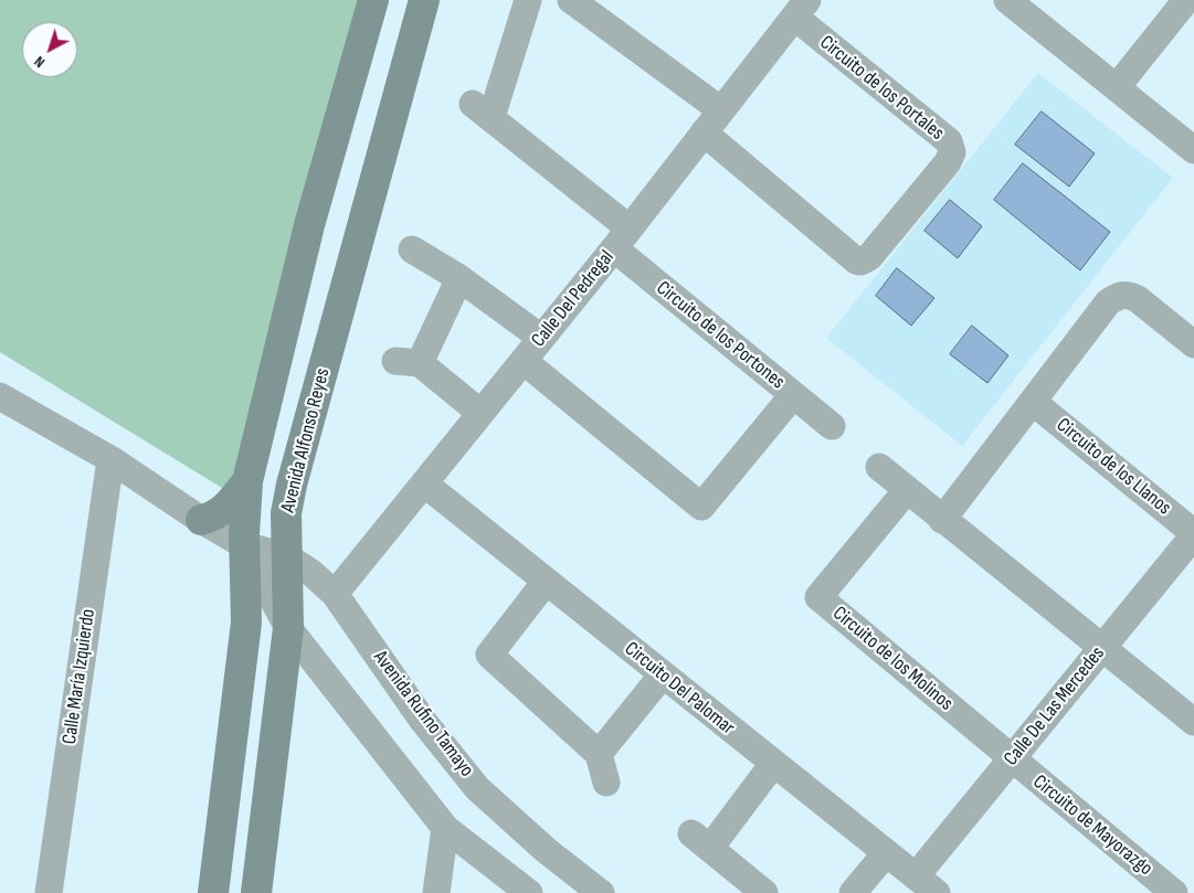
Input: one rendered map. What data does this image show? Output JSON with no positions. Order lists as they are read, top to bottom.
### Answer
{
  "streets": {
    "street": [
      "Circuito de los Portales",
      "Calle Del Pedregal",
      "Circuito de los Portones",
      "Avenida Alfonso Reyes",
      "Circuito de los Llanos",
      "Circuito de los Molinos",
      "Calle María Izquierdo",
      "Circuito Del Palomar",
      "Calle De Las Mercedes",
      "Avenida Rufino Tamayo",
      "Circuito de Mayorazgo"
    ]
  },
  "crossings": [
    ["Circuito de los Portales", "Calle Del Pedregal"],
    ["Calle Del Pedregal", "Circuito de los Portones"],
    ["Calle Del Pedregal", "Circuito Del Palomar"],
    ["Calle Del Pedregal", "Avenida Rufino Tamayo"],
    ["Avenida Alfonso Reyes", "Avenida Rufino Tamayo"],
    ["Circuito de los Llanos", "Calle De Las Mercedes"],
    ["Circuito de los Molinos", "Calle De Las Mercedes"],
    ["Circuito de los Molinos", "Circuito de Mayorazgo"],
    ["Calle María Izquierdo", "Avenida Rufino Tamayo"],
    ["Circuito Del Palomar", "Calle De Las Mercedes"],
    ["Calle De Las Mercedes", "Circuito de Mayorazgo"]
  ],
  "north": "bottom left"
}
